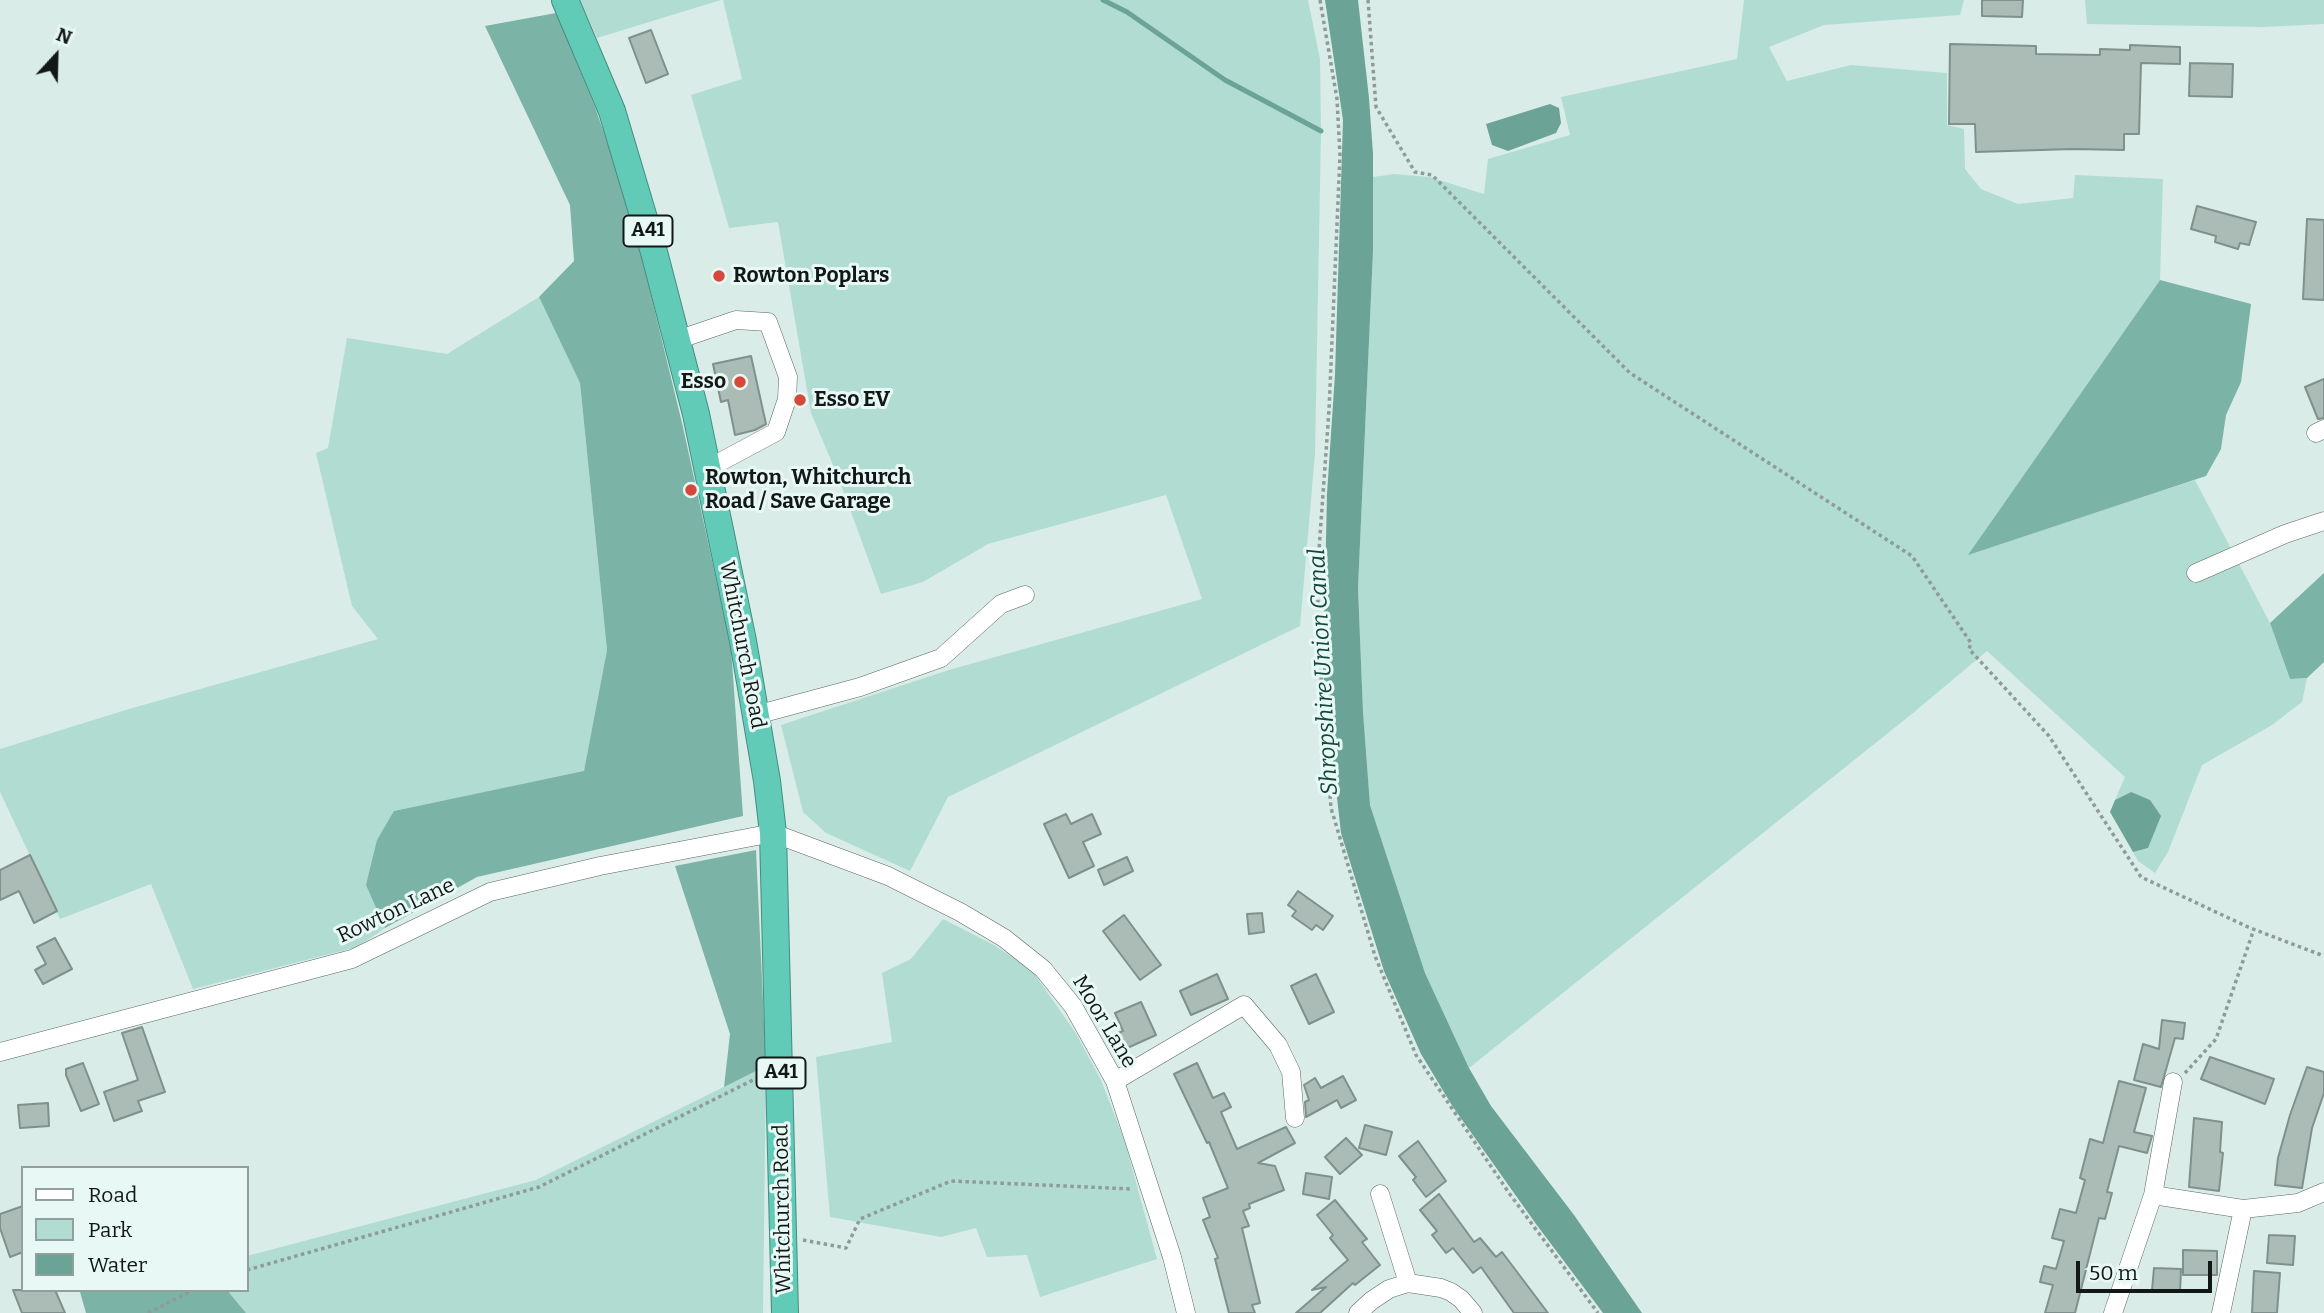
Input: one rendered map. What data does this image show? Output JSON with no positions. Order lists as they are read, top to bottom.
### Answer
{
  "streets": {
    "highway": ["A41", "Whitchurch Road"],
    "street": ["Rowton Lane", "Moor Lane"]
  },
  "crossings": [
    ["Whitchurch Road", "Rowton Lane"],
    ["Whitchurch Road", "Moor Lane"],
    ["Rowton Lane", "Moor Lane"]
  ],
  "water": ["Shropshire Union Canal"],
  "places": [
    "Rowton Poplars",
    "Esso",
    "Esso EV",
    "Rowton, Whitchurch Road / Save Garage"
  ],
  "legend": ["Road", "Park", "Water"],
  "scale_bar": "50 m",
  "north": "top"
}
